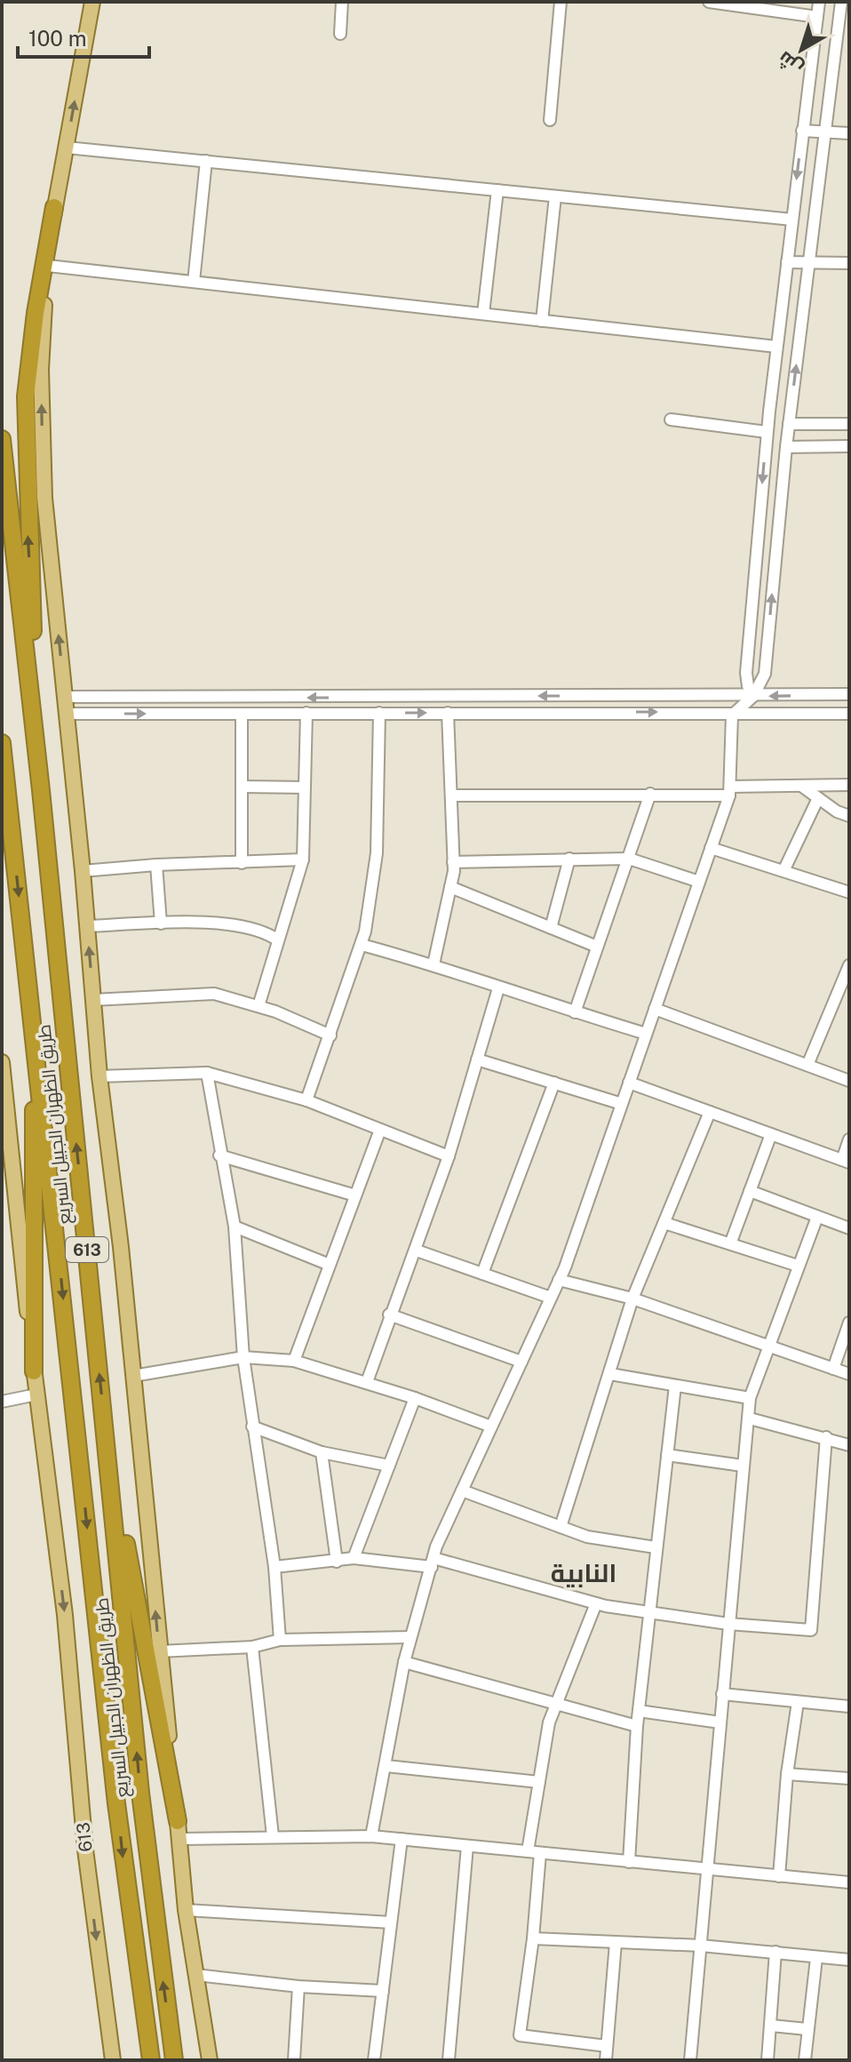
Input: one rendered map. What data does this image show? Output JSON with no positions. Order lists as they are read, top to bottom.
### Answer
{
  "streets": {
    "highway": ["طريق الظهران الجبيل السريع", "613"]
  },
  "districts": ["النابية"],
  "scale_bar": "100 m",
  "north": "bottom left"
}
